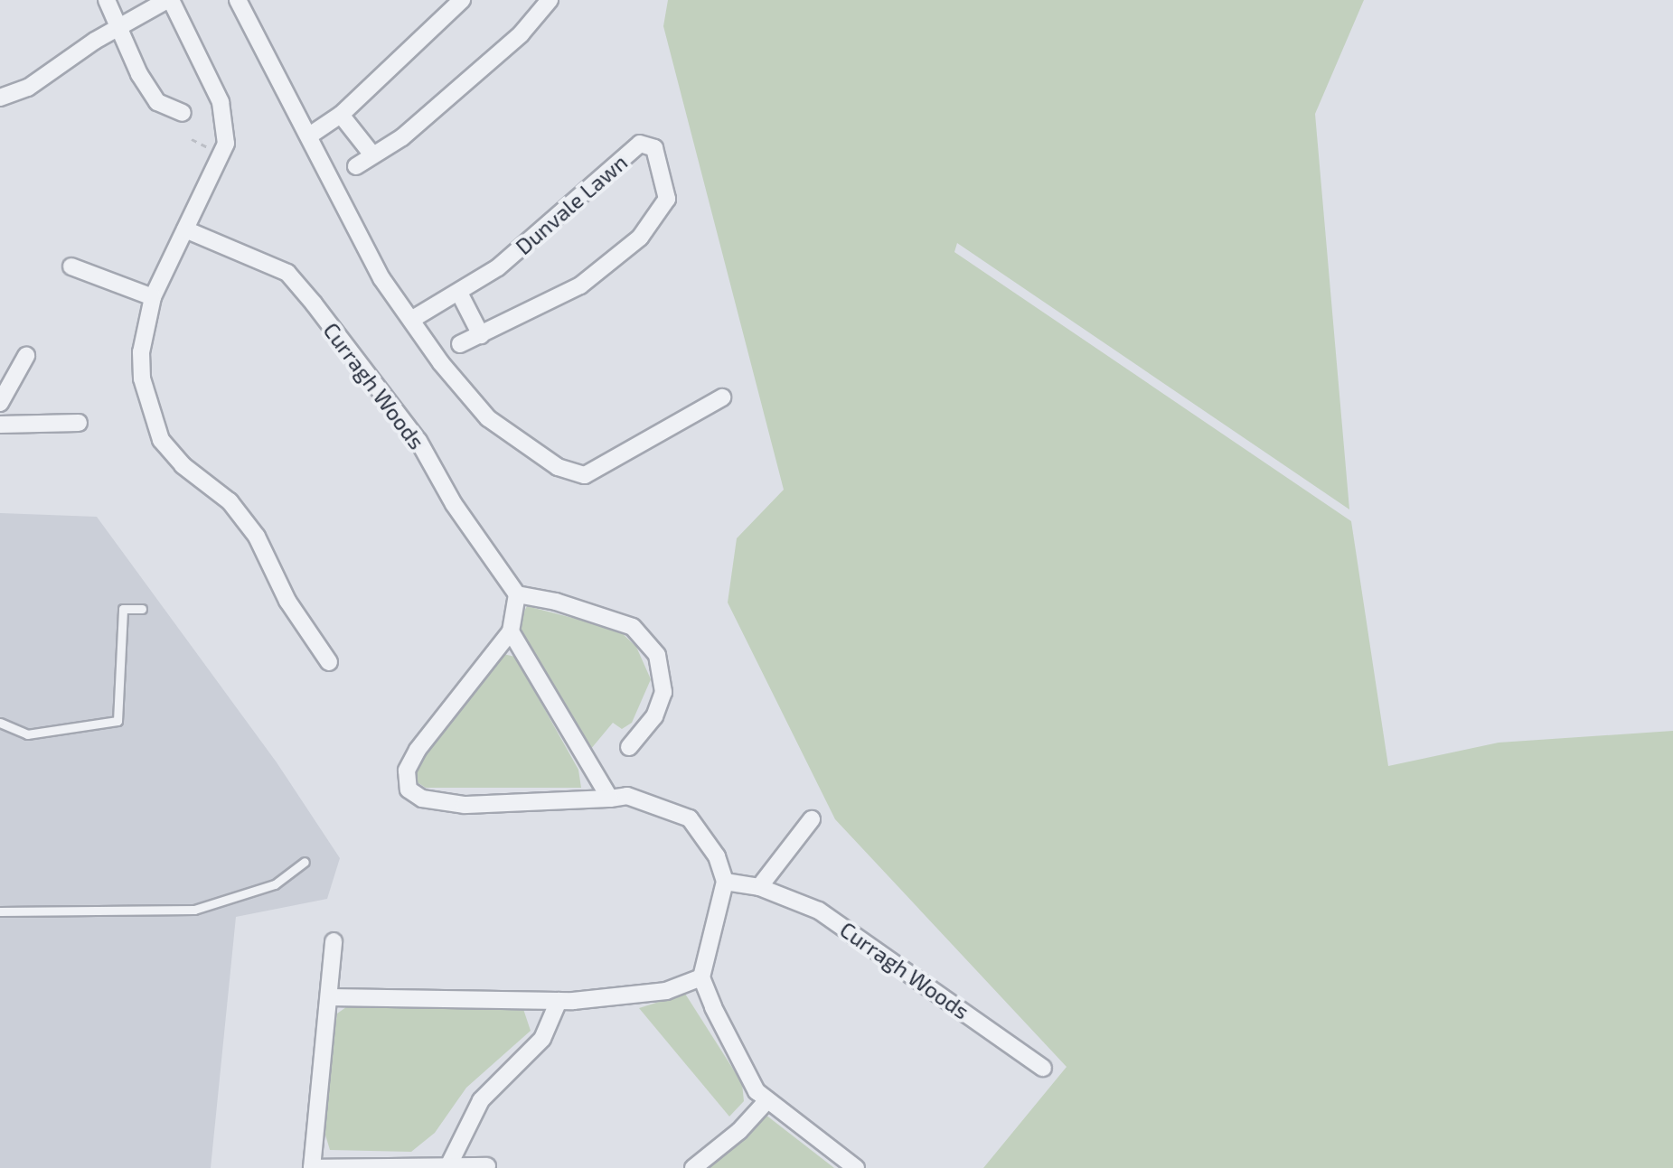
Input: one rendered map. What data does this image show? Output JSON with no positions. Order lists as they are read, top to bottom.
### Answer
{
  "streets": {
    "street": ["Dunvale Lawn", "Curragh Woods"]
  }
}
